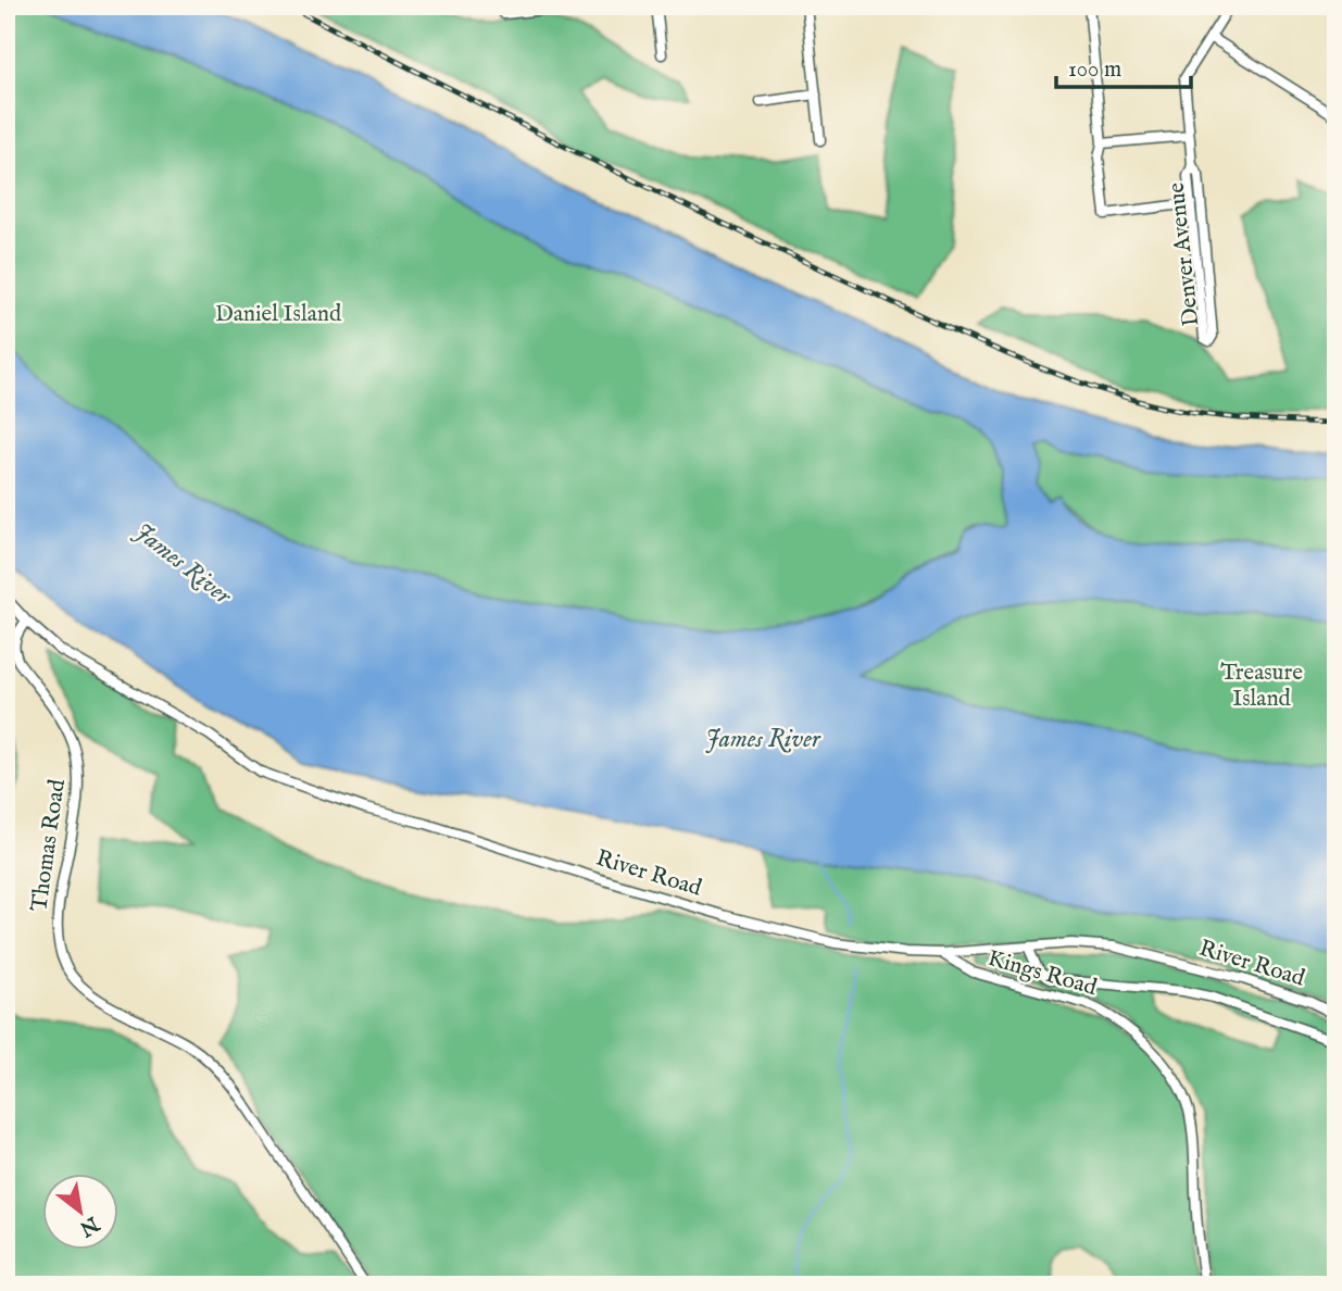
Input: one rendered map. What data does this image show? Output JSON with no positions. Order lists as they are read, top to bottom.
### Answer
{
  "streets": {
    "street": [
      "Denver Avenue",
      "Thomas Road",
      "River Road",
      "Kings Road"
    ]
  },
  "crossings": [
    ["Thomas Road", "River Road"],
    ["River Road", "Kings Road"]
  ],
  "water": ["James River"],
  "parks": ["Daniel Island", "Treasure Island"],
  "scale_bar": "100 m",
  "north": "bottom right"
}
